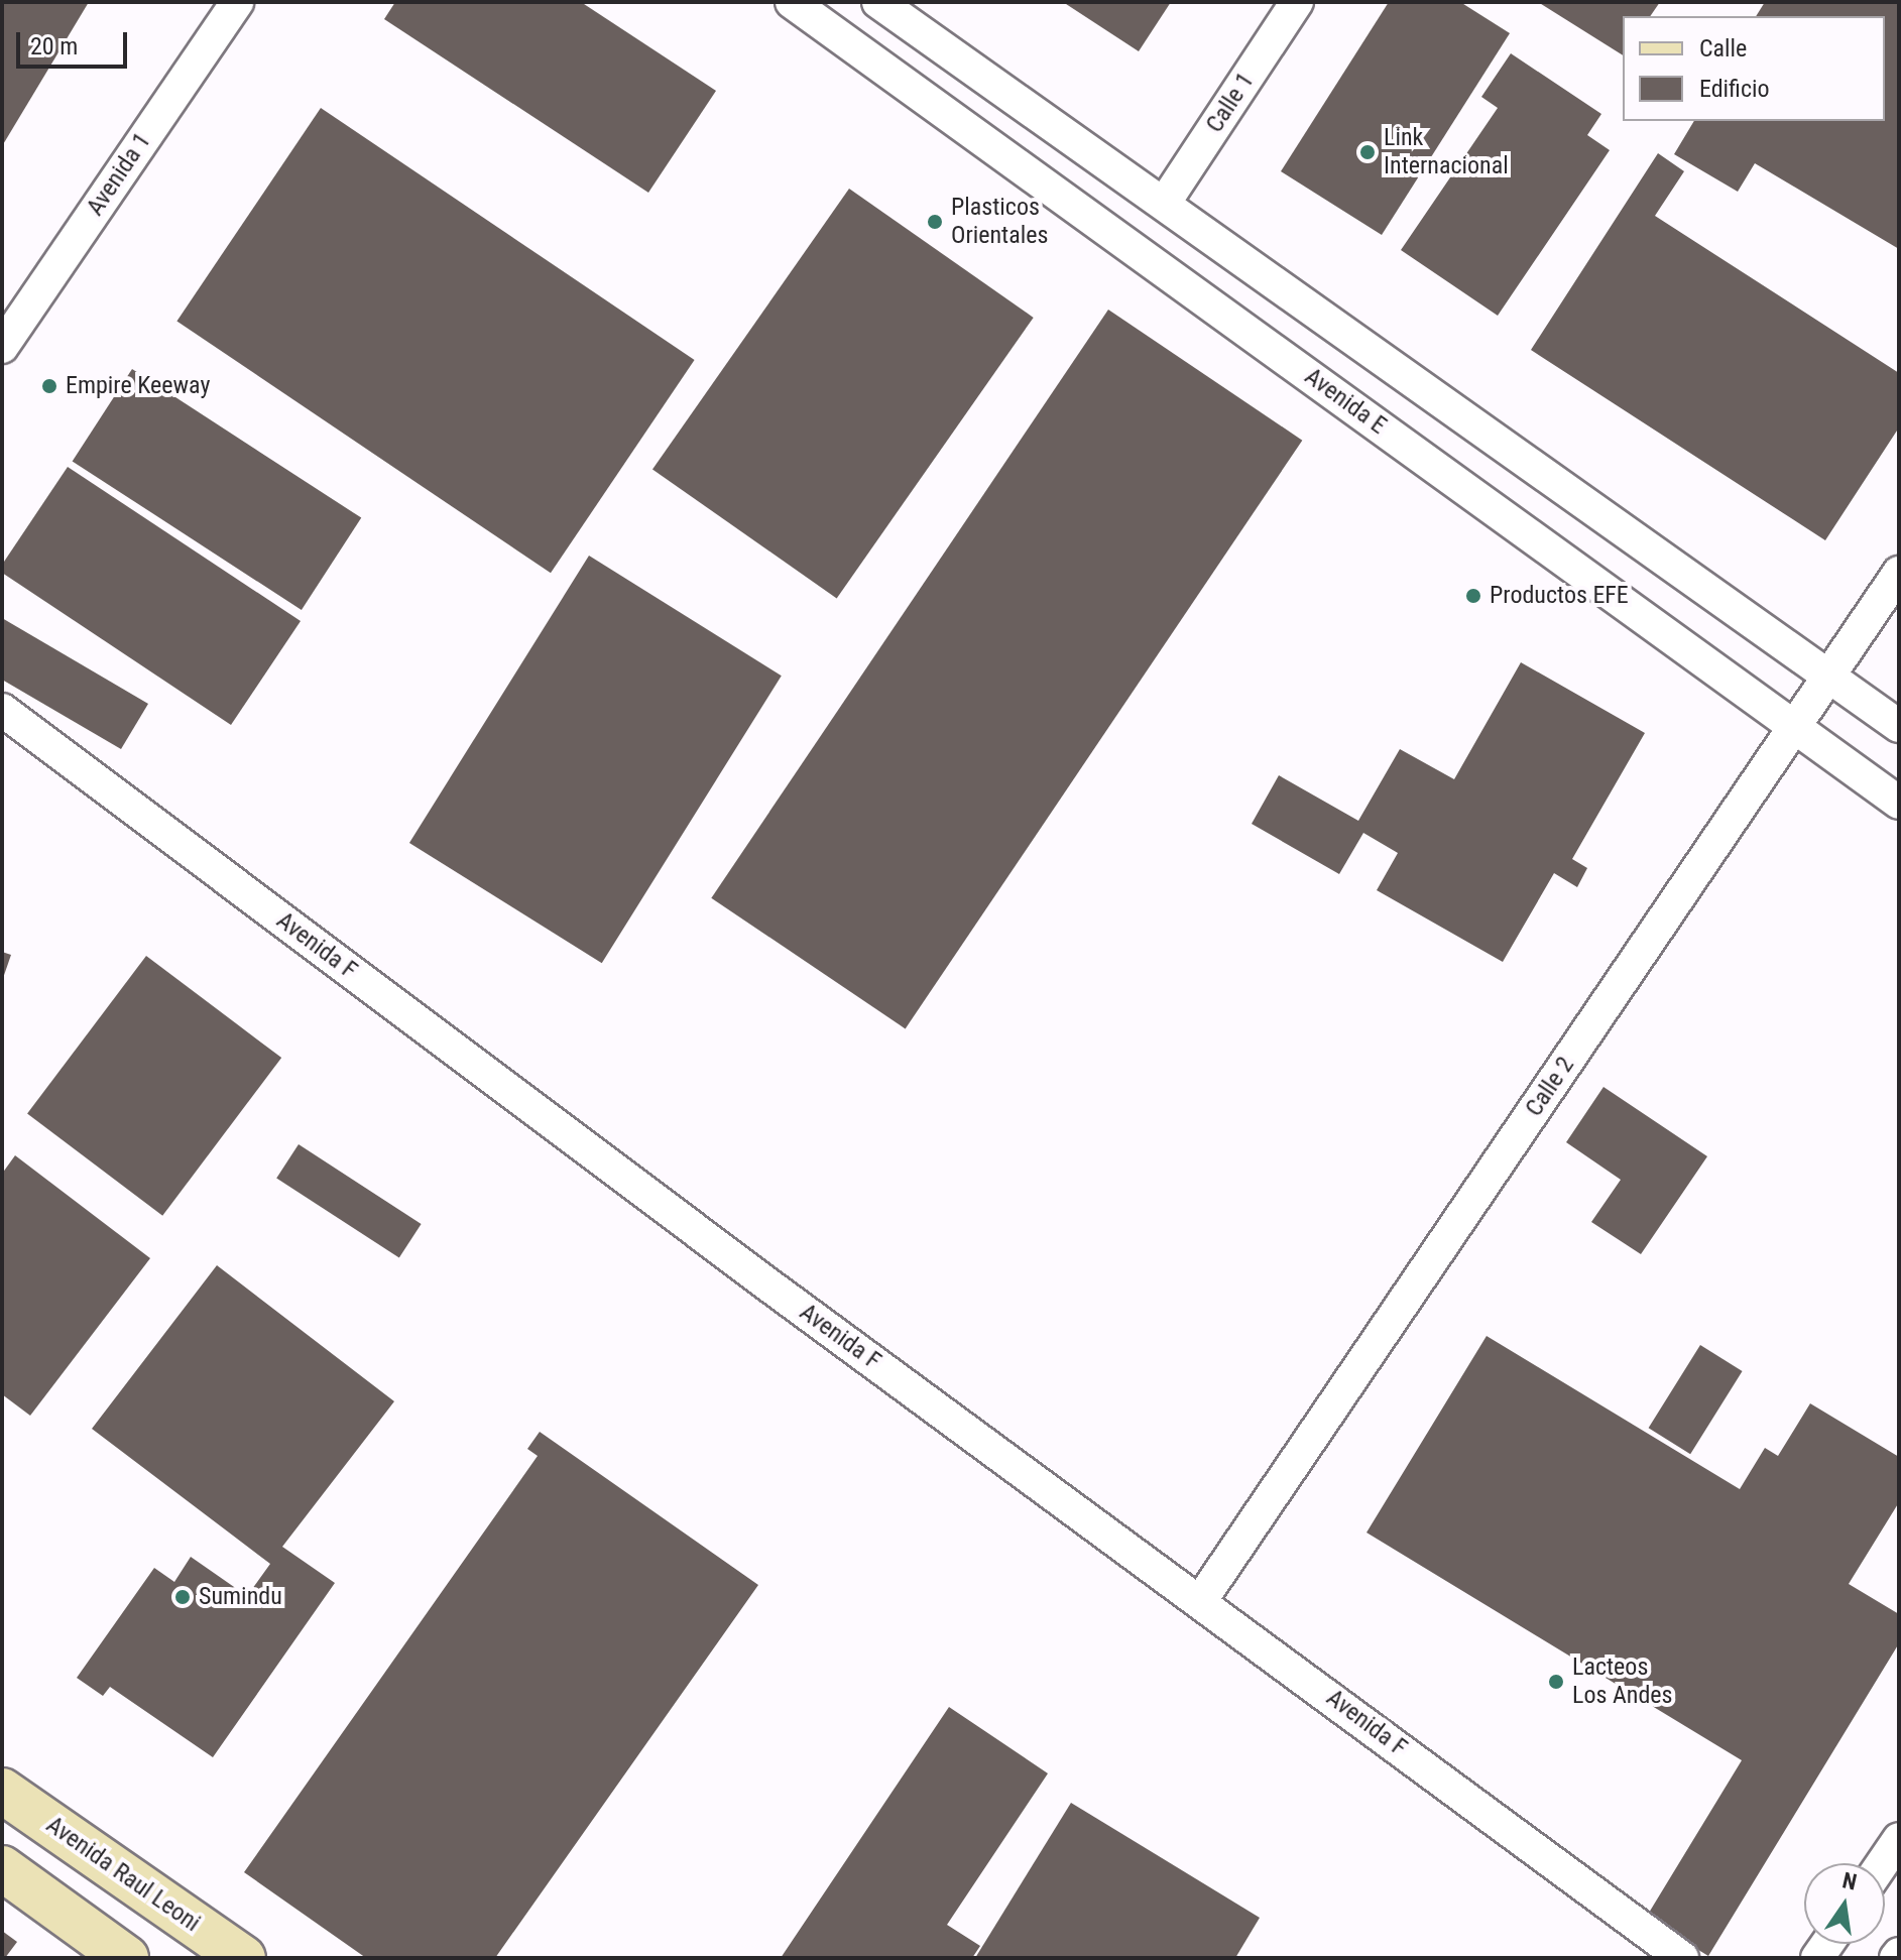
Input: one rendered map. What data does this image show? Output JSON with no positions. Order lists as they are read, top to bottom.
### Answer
{
  "streets": {
    "main road": ["Avenida Raul Leoni"],
    "street": [
      "Calle 1",
      "Avenida 1",
      "Avenida E",
      "Avenida F",
      "Calle 2"
    ]
  },
  "crossings": [
    ["Avenida E", "Calle 2"],
    ["Avenida F", "Calle 2"]
  ],
  "places": [
    "Link Internacional",
    "Plasticos Orientales",
    "Empire Keeway",
    "Productos EFE",
    "Sumindu",
    "Lacteos Los Andes"
  ],
  "legend": ["Calle", "Edificio"],
  "scale_bar": "20 m",
  "north": "top"
}
